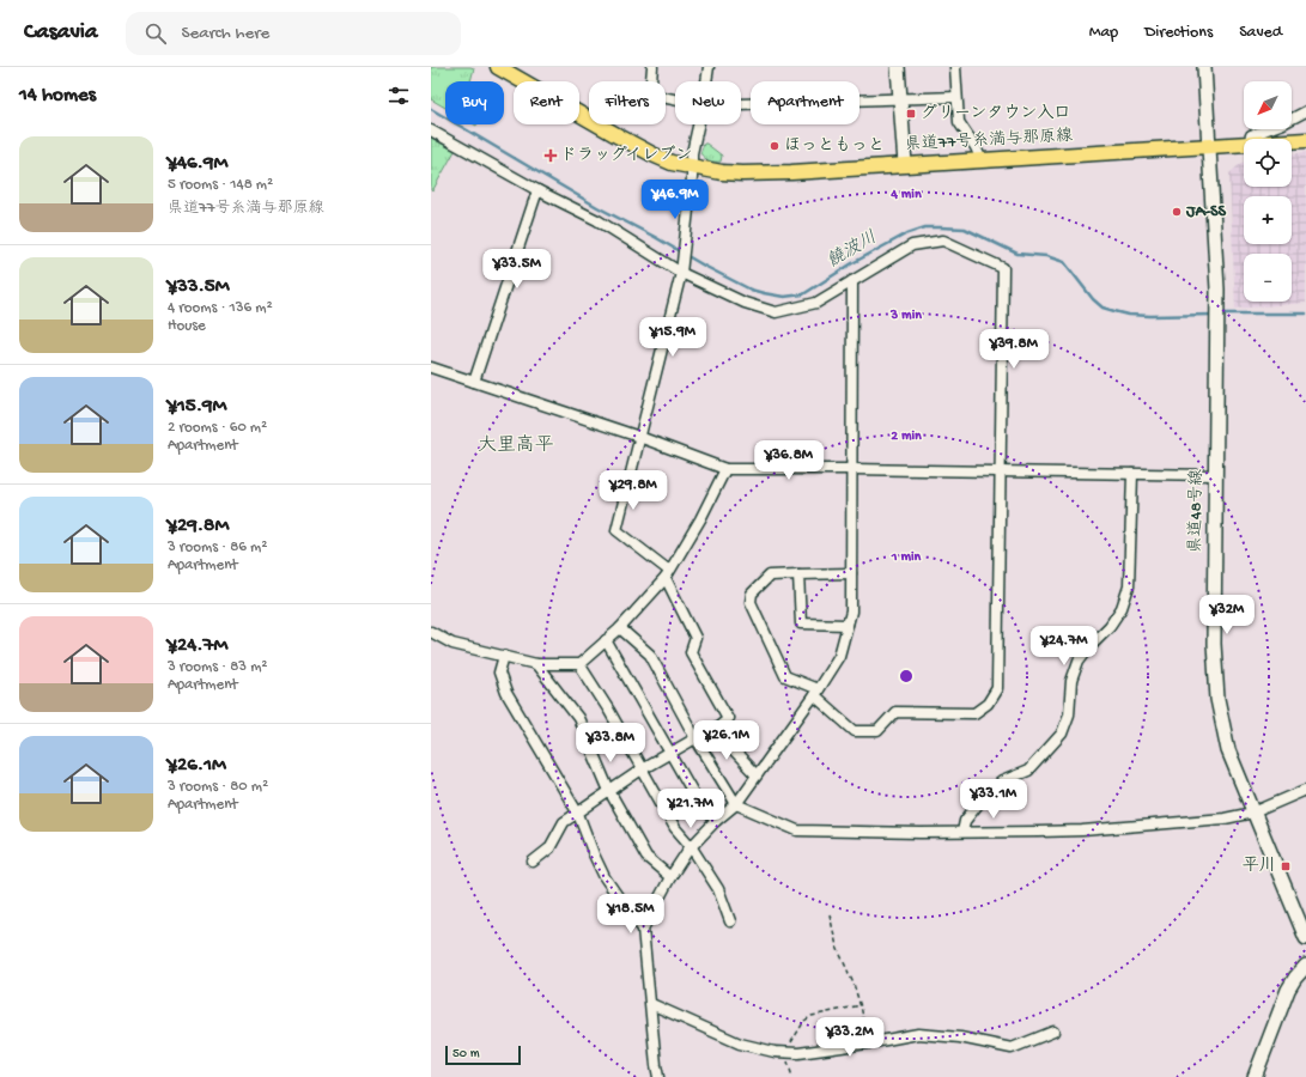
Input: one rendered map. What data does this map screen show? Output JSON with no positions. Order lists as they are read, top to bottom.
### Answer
{
  "streets": {
    "main road": ["県道77号糸満与那原線", "県道48号線"]
  },
  "crossings": [
    ["県道77号糸満与那原線", "県道48号線"]
  ],
  "districts": ["大里高平"],
  "water": ["饒波川"],
  "places": {
    "transit": ["グリーンタウン入口", "平川"],
    "other": ["ほっともっと", "JA-SS"],
    "health": ["ドラッグイレブン"]
  },
  "scale_bar": "50 m",
  "north": "bottom left",
  "page": {
    "header": "Casavia",
    "search": "Search here",
    "nav": ["Map", "Directions", "Saved"],
    "heading": "14 homes",
    "map_buttons": ["+", "−"],
    "chip": [
      "Buy",
      "Rent",
      "Filters",
      "New",
      "Apartment"
    ],
    "list": [
      {
        "name": "¥46.9M",
        "note": "5 rooms · 148 m² · 県道77号糸満与那原線"
      },
      {
        "name": "¥33.5M",
        "note": "4 rooms · 136 m² · House"
      },
      {
        "name": "¥15.9M",
        "note": "2 rooms · 60 m² · Apartment"
      },
      {
        "name": "¥29.8M",
        "note": "3 rooms · 86 m² · Apartment"
      },
      {
        "name": "¥24.7M",
        "note": "3 rooms · 83 m² · Apartment"
      },
      {
        "name": "¥26.1M",
        "note": "3 rooms · 80 m² · Apartment"
      }
    ],
    "price": [
      "¥46.9M",
      "¥33.5M",
      "¥15.9M",
      "¥39.8M",
      "¥36.8M",
      "¥29.8M",
      "¥32M",
      "¥24.7M",
      "¥26.1M",
      "¥33.8M",
      "¥33.1M",
      "¥21.7M",
      "¥18.5M",
      "¥33.2M"
    ],
    "scale": "50 m"
  },
  "rings": [
    "4 min",
    "3 min",
    "2 min",
    "1 min"
  ]
}
